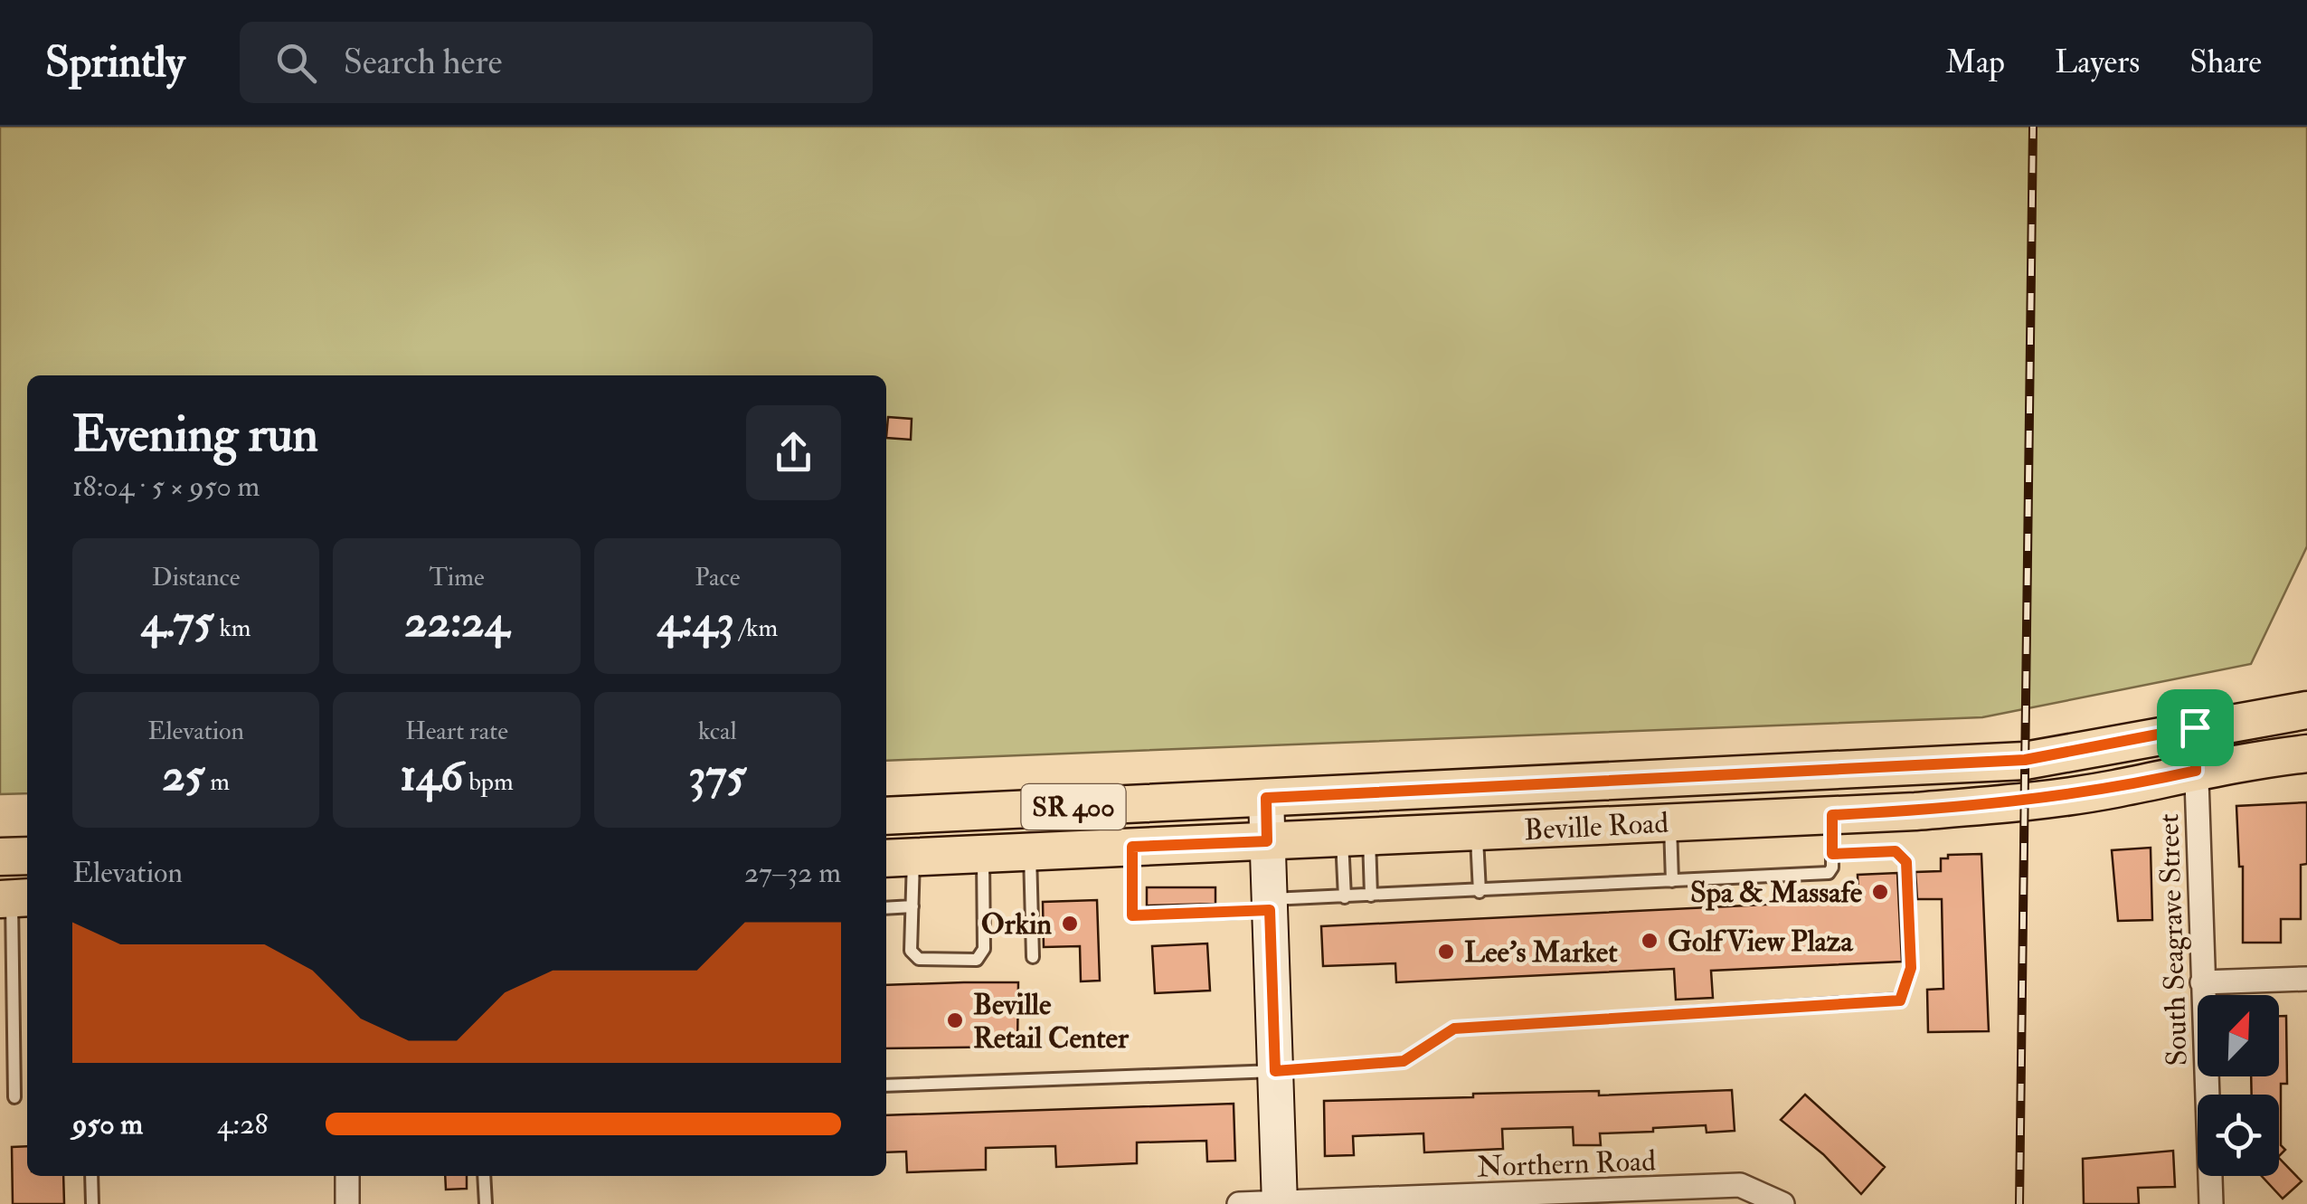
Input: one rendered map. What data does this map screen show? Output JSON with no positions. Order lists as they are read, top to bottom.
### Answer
{
  "streets": {
    "main road": ["SR 400", "Beville Road"],
    "street": ["South Seagrave Street", "Northern Road"]
  },
  "crossings": [
    ["Beville Road", "South Seagrave Street"]
  ],
  "places": [
    "Spa & Massafe",
    "Orkin",
    "GolfView Plaza",
    "Lee's Market",
    "Beville Retail Center"
  ],
  "north": "top right",
  "page": {
    "header": "Sprintly",
    "search": "Search here",
    "nav": ["Map", "Layers", "Share"],
    "heading": ["Evening run", "18:04 · 5 × 950 m"],
    "stats": [
      ["Distance", "4.75 km"],
      ["Time", "22:24"],
      ["Pace", "4:43 /km"],
      ["Elevation", "25 m"],
      ["Heart rate", "146 bpm"],
      ["kcal", "375"]
    ],
    "chart": ["Elevation", "27–32 m"],
    "list": [
      {
        "name": "950 m",
        "note": "4:28"
      }
    ]
  }
}
